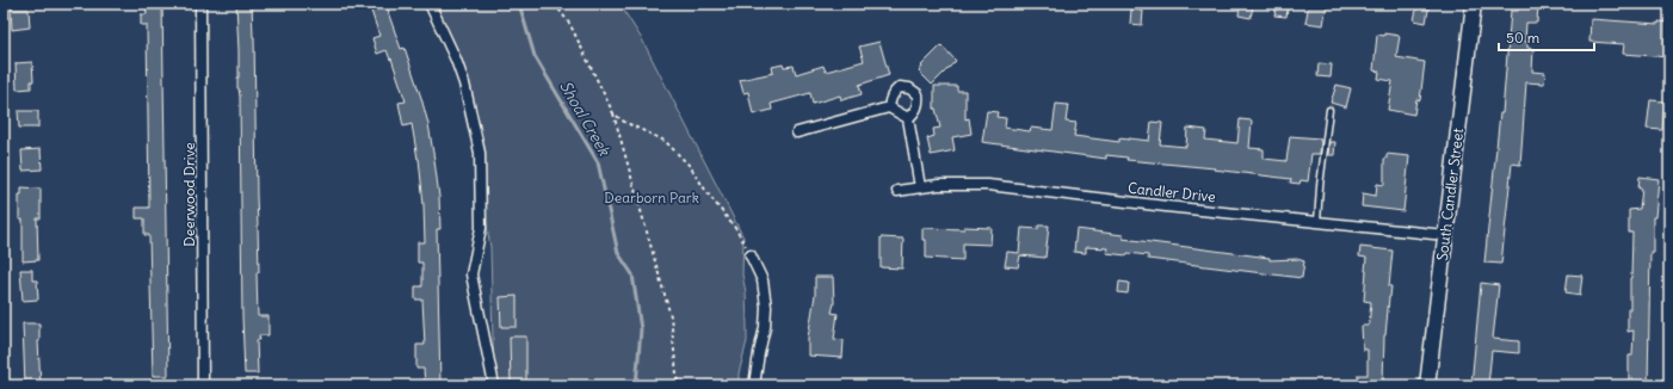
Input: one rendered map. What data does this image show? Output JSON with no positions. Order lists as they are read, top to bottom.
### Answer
{
  "streets": {
    "main road": ["South Candler Street"],
    "street": ["Candler Drive", "Deerwood Drive"]
  },
  "crossings": [
    ["Candler Drive", "South Candler Street"]
  ],
  "water": ["Shoal Creek"],
  "parks": ["Dearborn Park"],
  "scale_bar": "50 m"
}
